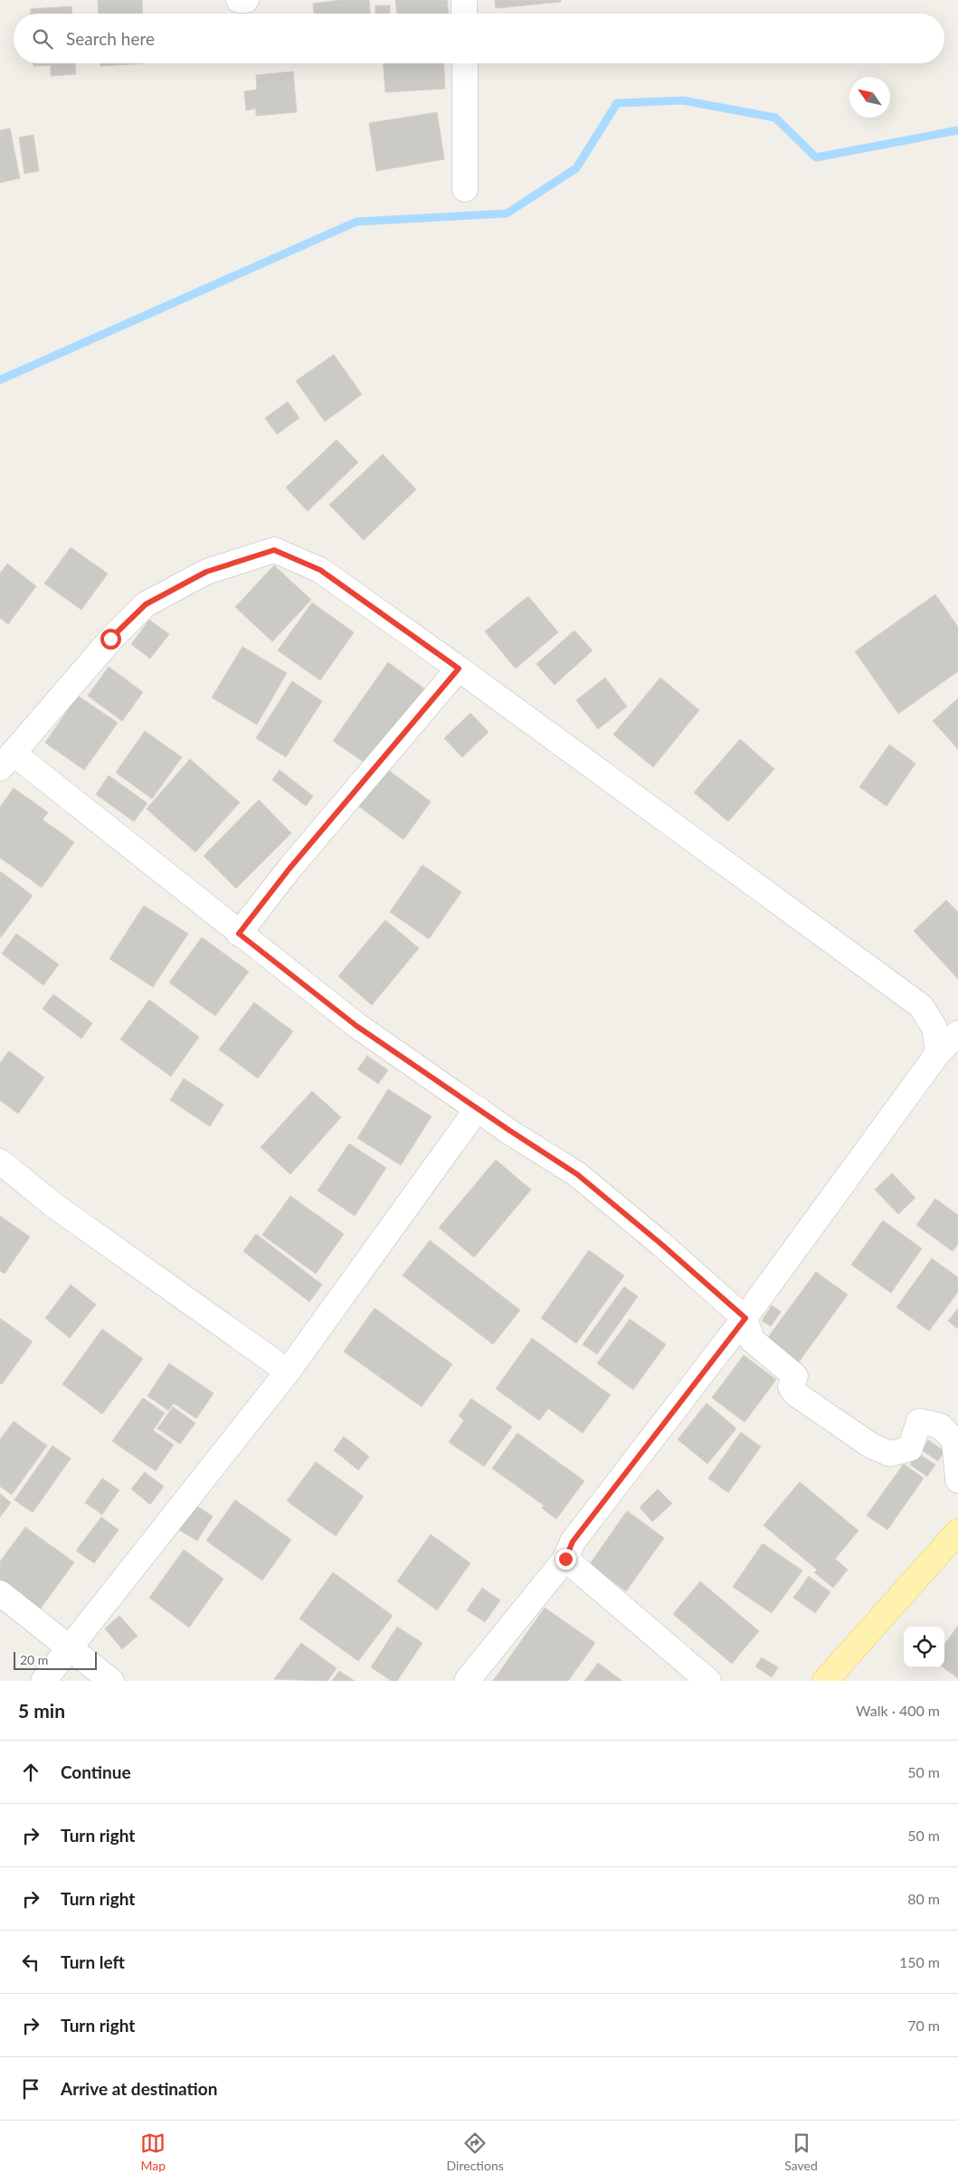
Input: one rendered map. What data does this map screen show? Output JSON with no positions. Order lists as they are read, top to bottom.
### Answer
{
  "scale_bar": "20 m",
  "north": "top left",
  "page": {
    "search": "Search here",
    "scale": "20 m",
    "heading": ["5 min", "Walk · 400 m"],
    "list": [
      ["Continue", "50 m"],
      ["Turn right", "50 m"],
      ["Turn right", "80 m"],
      ["Turn left", "150 m"],
      ["Turn right", "70 m"],
      "Arrive at destination"
    ],
    "nav": ["Map", "Directions", "Saved"]
  }
}
